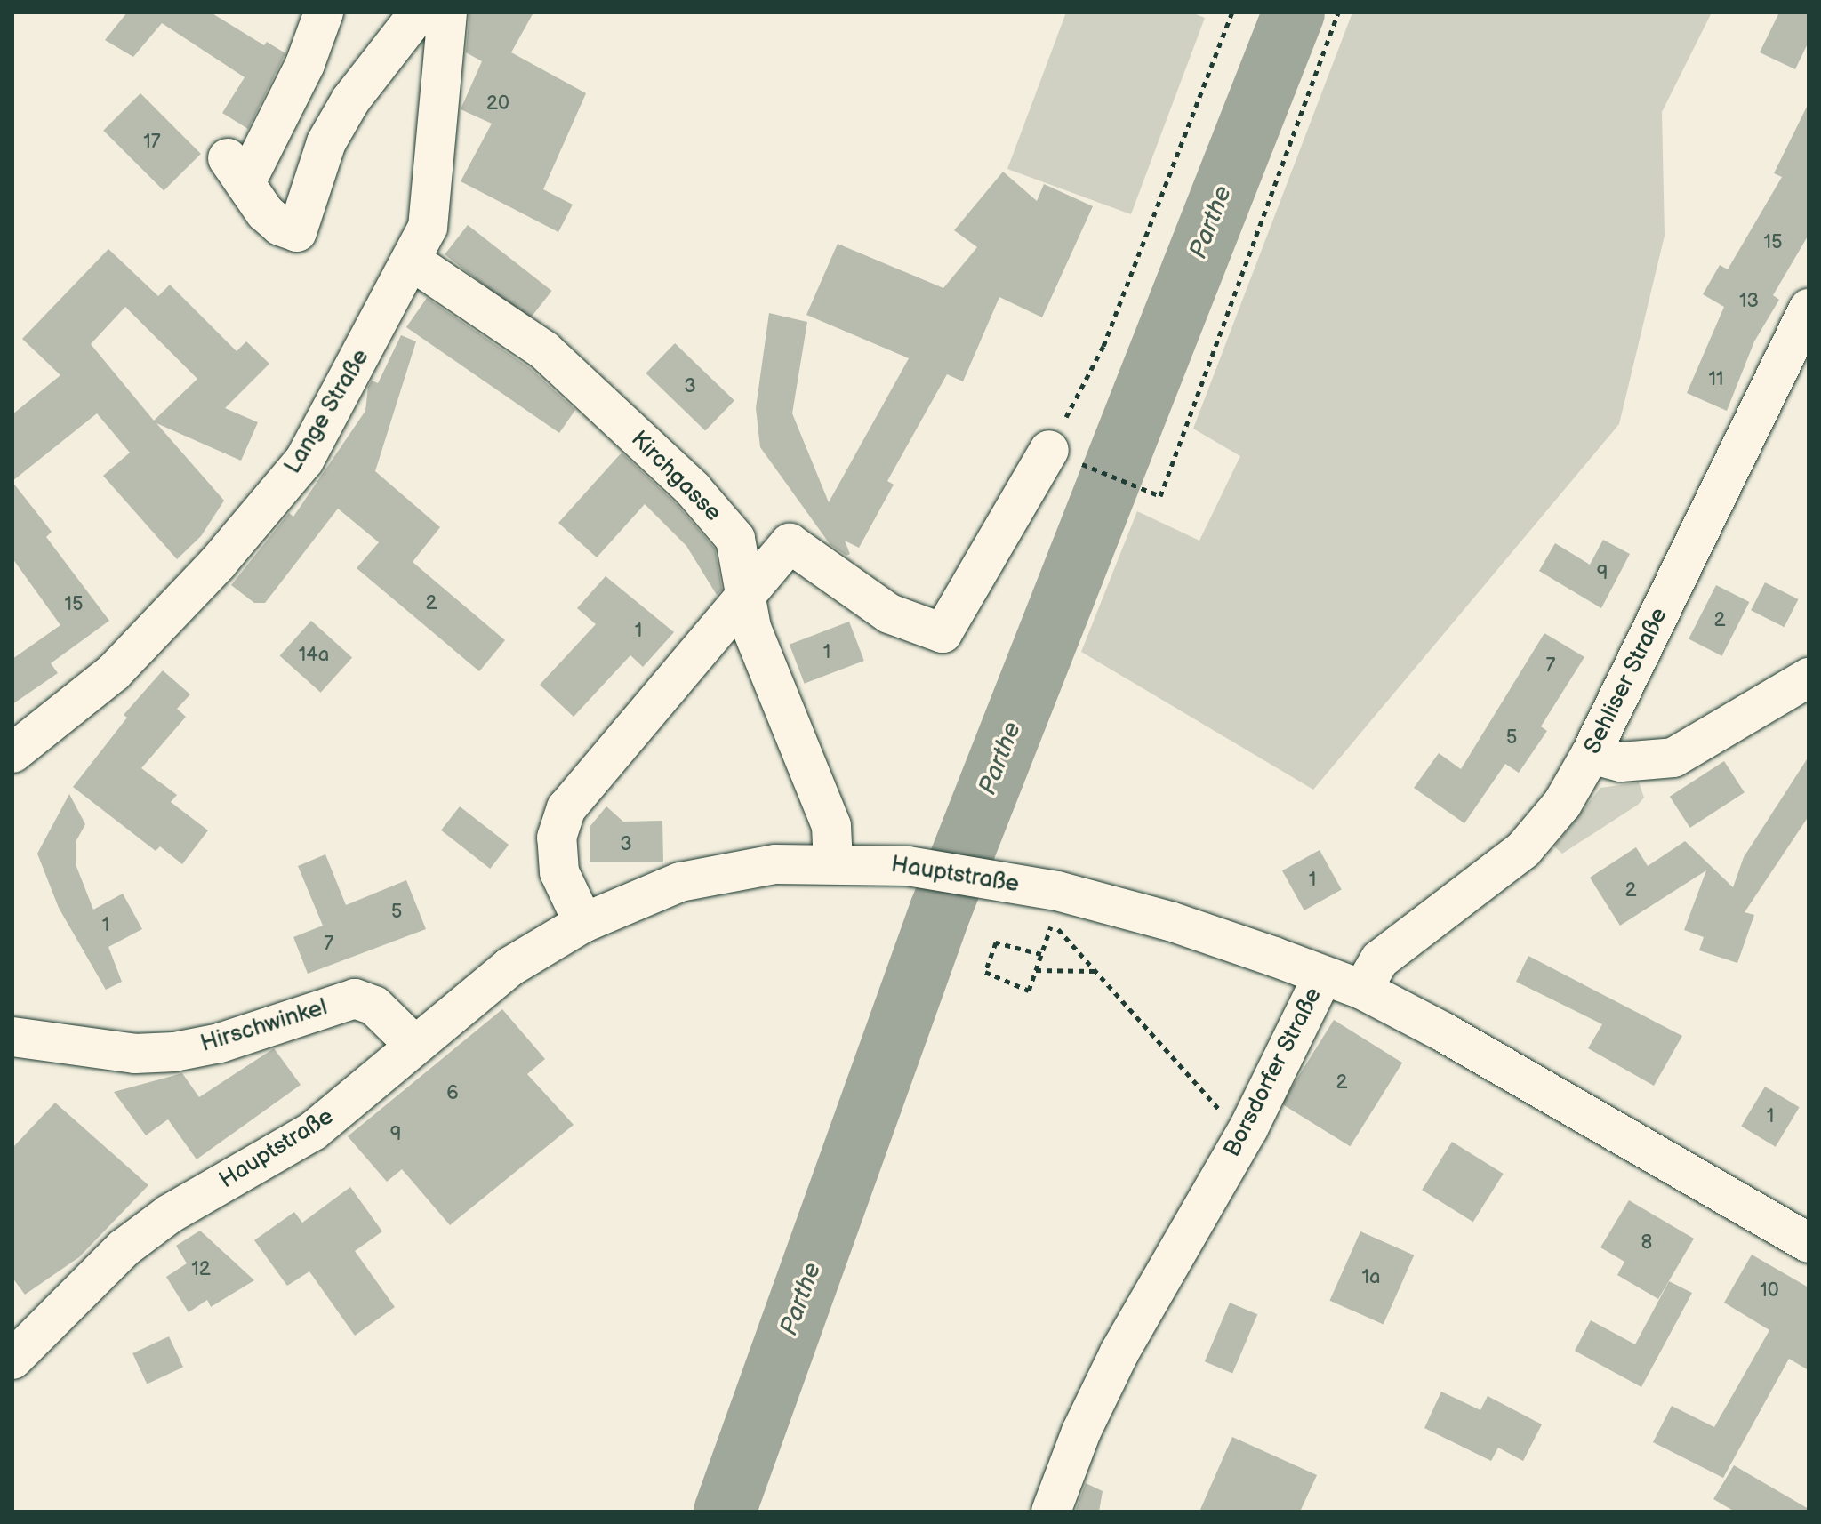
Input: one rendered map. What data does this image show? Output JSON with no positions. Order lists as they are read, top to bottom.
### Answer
{
  "streets": {
    "street": [
      "Lange Straße",
      "Kirchgasse",
      "Sehliser Straße",
      "Hauptstraße",
      "Hirschwinkel",
      "Borsdorfer Straße"
    ]
  },
  "crossings": [
    ["Lange Straße", "Kirchgasse"],
    ["Kirchgasse", "Hauptstraße"],
    ["Sehliser Straße", "Borsdorfer Straße"],
    ["Hauptstraße", "Hirschwinkel"],
    ["Hauptstraße", "Borsdorfer Straße"]
  ],
  "water": ["Parthe"],
  "house_numbers": [
    "20",
    "17",
    "15",
    "13",
    "11",
    "3",
    "9",
    "2",
    "15",
    "2",
    "1",
    "1",
    "14a",
    "7",
    "5",
    "3",
    "1",
    "2",
    "5",
    "1",
    "7",
    "2",
    "6",
    "1",
    "9",
    "8",
    "12",
    "1a",
    "10"
  ]
}
